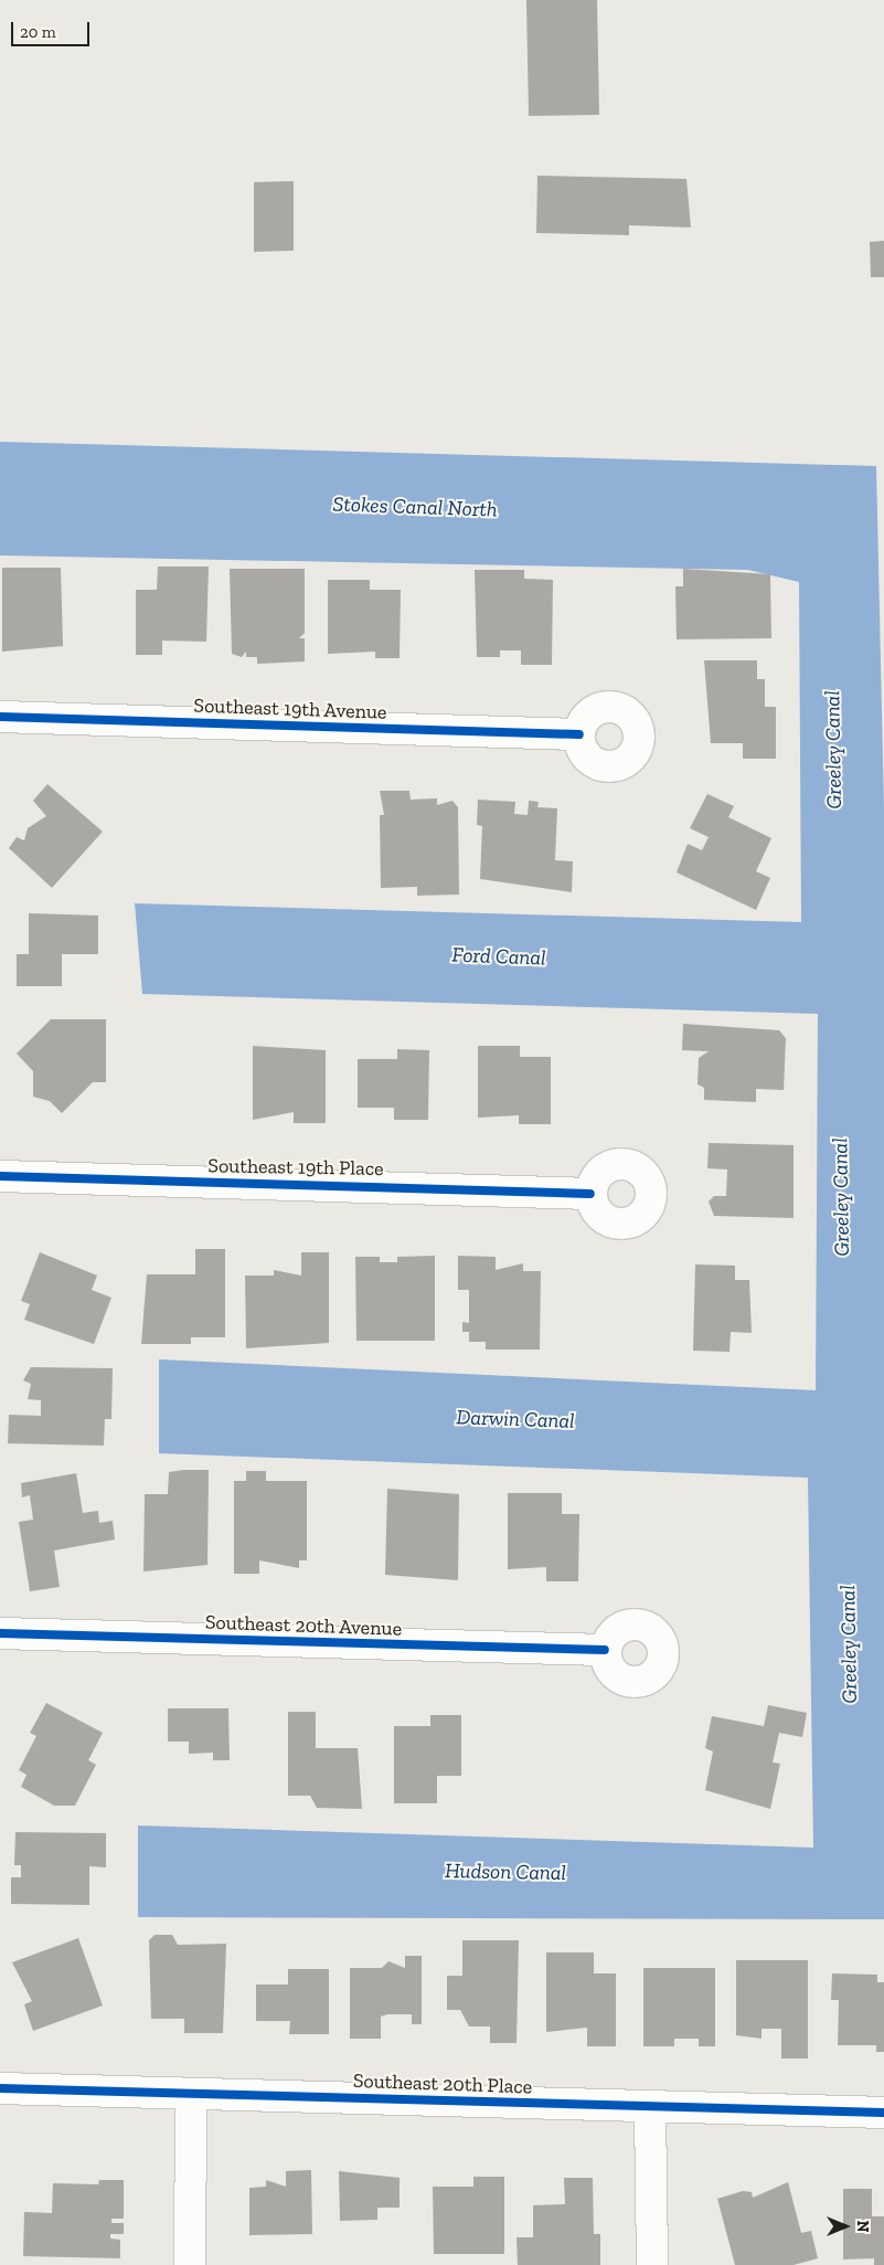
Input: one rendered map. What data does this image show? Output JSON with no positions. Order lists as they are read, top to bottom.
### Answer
{
  "streets": {
    "street": [
      "Southeast 19th Avenue",
      "Southeast 19th Place",
      "Southeast 20th Avenue",
      "Southeast 20th Place"
    ]
  },
  "water": [
    "Stokes Canal North",
    "Greeley Canal",
    "Ford Canal",
    "Darwin Canal",
    "Hudson Canal"
  ],
  "scale_bar": "20 m",
  "north": "right"
}
